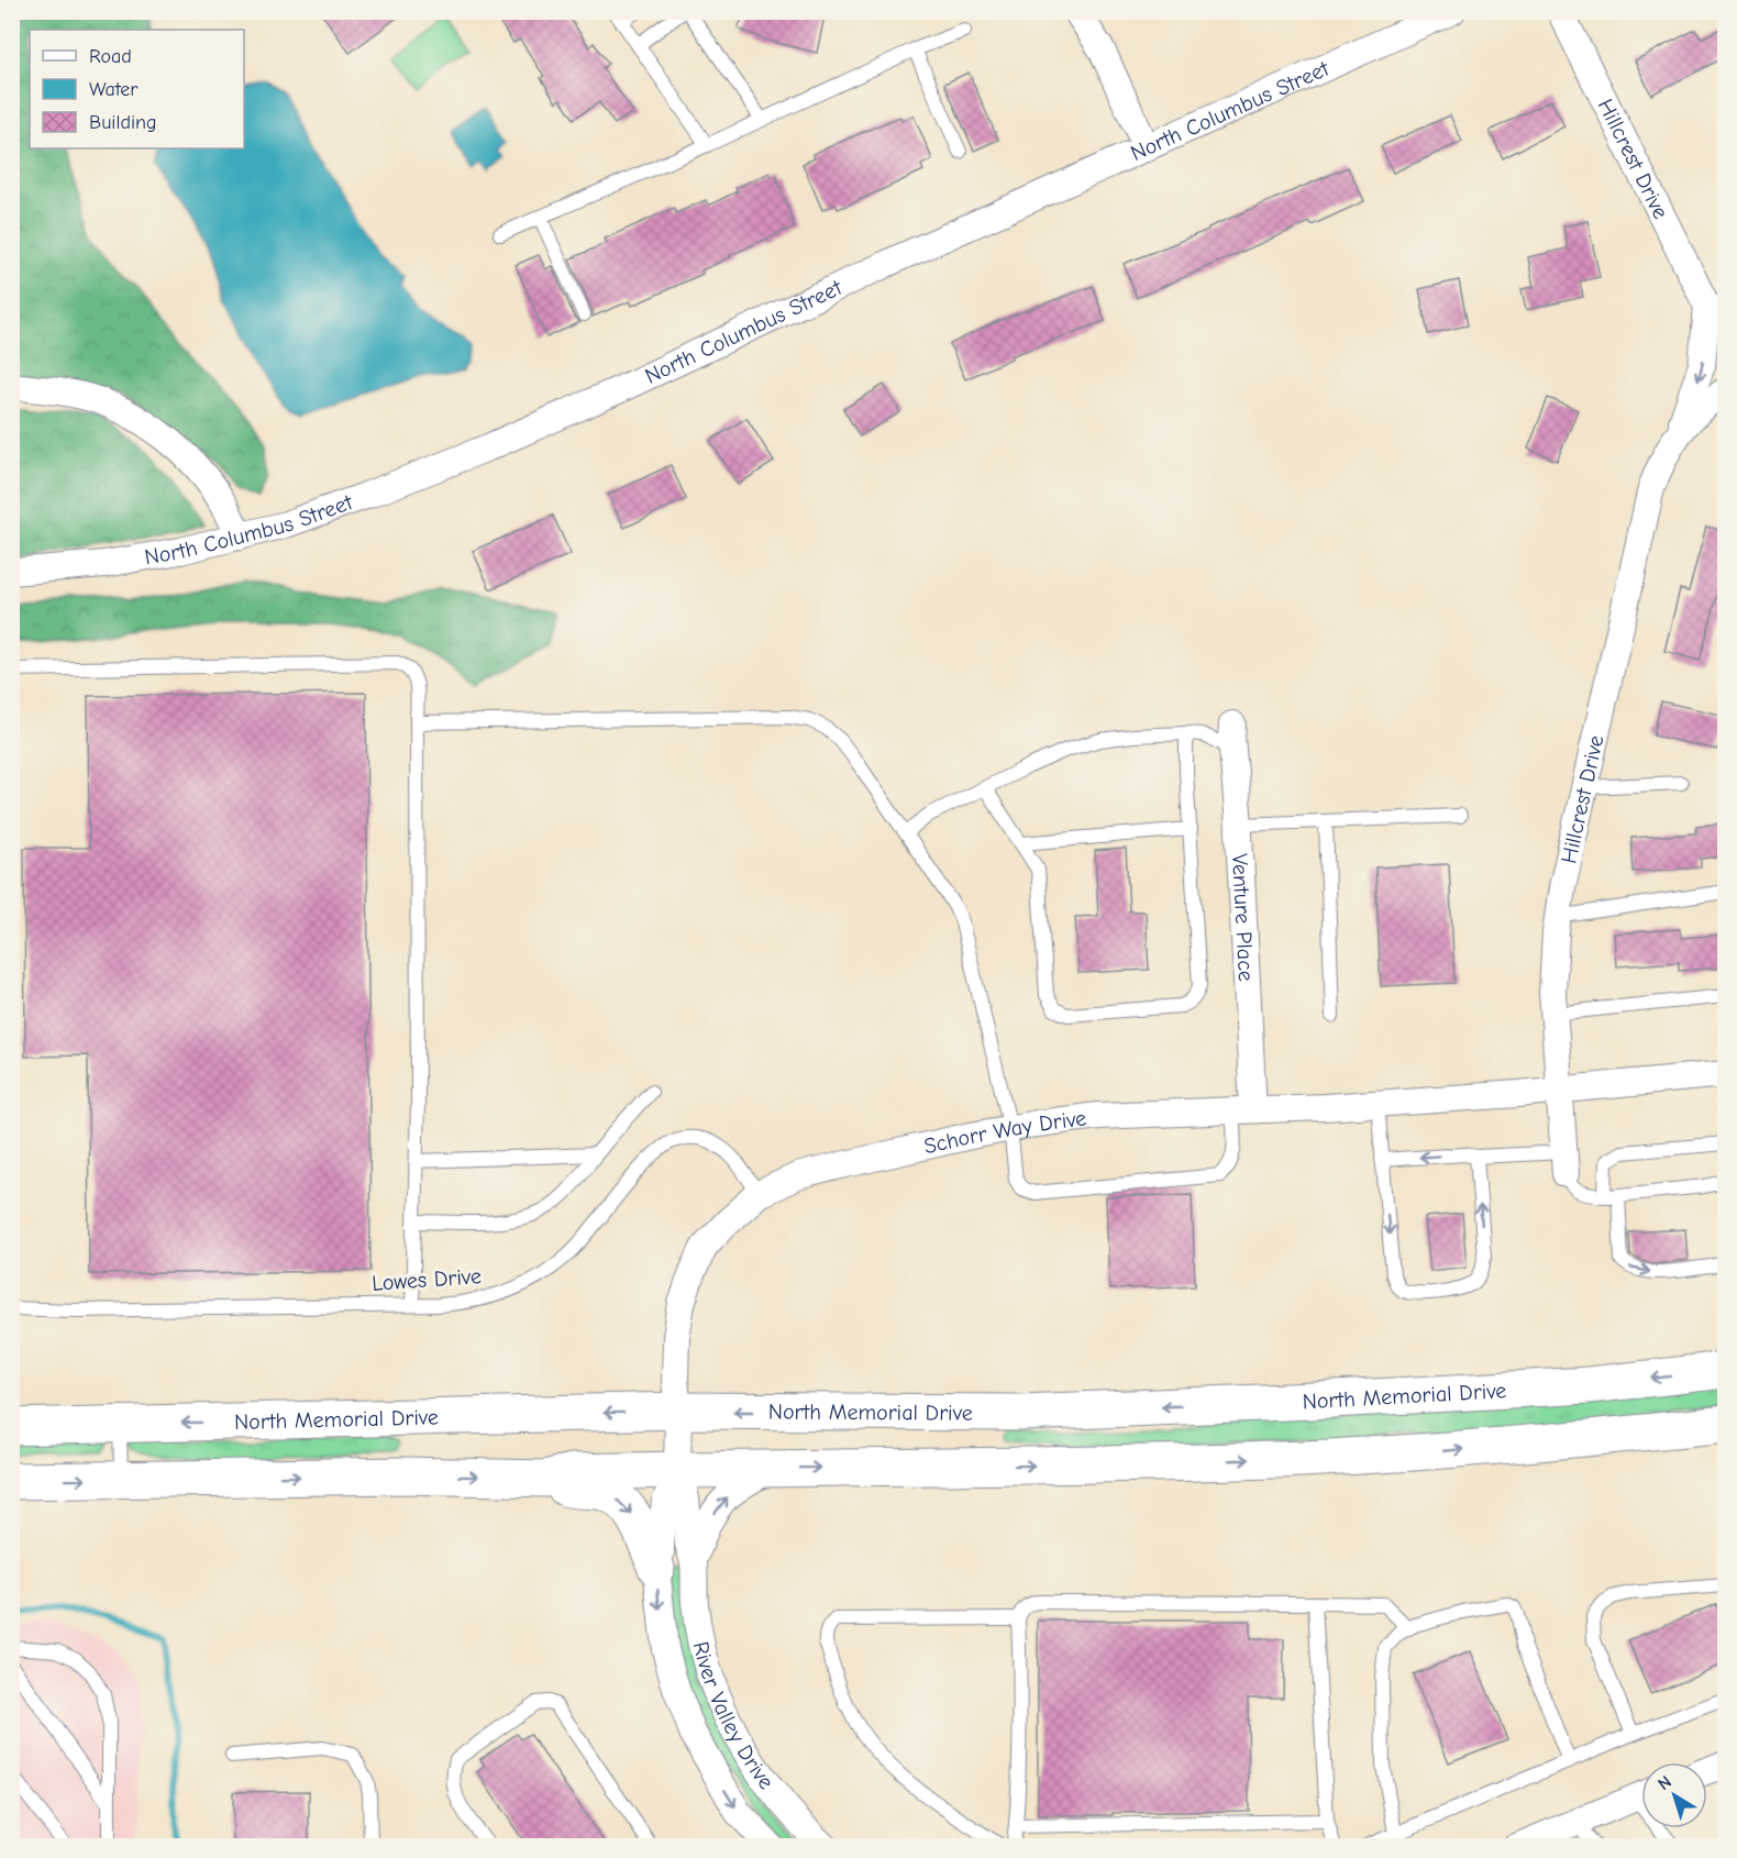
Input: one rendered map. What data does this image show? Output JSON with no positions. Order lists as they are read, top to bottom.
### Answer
{
  "streets": {
    "main road": ["North Memorial Drive"],
    "street": [
      "North Columbus Street",
      "Hillcrest Drive",
      "Venture Place",
      "Schorr Way Drive",
      "River Valley Drive"
    ],
    "lane": ["Lowes Drive"]
  },
  "crossings": [
    ["Hillcrest Drive", "Schorr Way Drive"],
    ["Venture Place", "Schorr Way Drive"],
    ["Schorr Way Drive", "Lowes Drive"],
    ["Schorr Way Drive", "North Memorial Drive"],
    ["Schorr Way Drive", "River Valley Drive"]
  ],
  "legend": ["Road", "Water", "Building"],
  "north": "top left"
}
